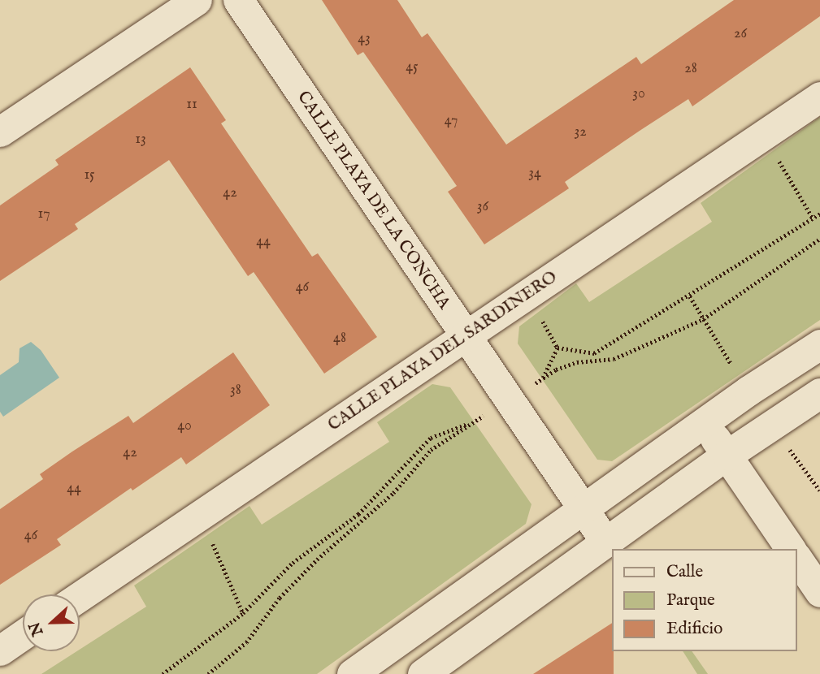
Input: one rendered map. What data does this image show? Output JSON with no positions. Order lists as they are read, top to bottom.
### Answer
{
  "streets": {
    "street": ["CALLE PLAYA DE LA CONCHA", "CALLE PLAYA DEL SARDINERO"]
  },
  "crossings": [
    ["CALLE PLAYA DE LA CONCHA", "CALLE PLAYA DEL SARDINERO"]
  ],
  "house_numbers": [
    "26",
    "43",
    "45",
    "28",
    "30",
    "11",
    "47",
    "32",
    "13",
    "34",
    "15",
    "42",
    "36",
    "17",
    "44",
    "46",
    "48",
    "38",
    "40",
    "42",
    "44",
    "46"
  ],
  "legend": ["Calle", "Parque", "Edificio"],
  "north": "left"
}
